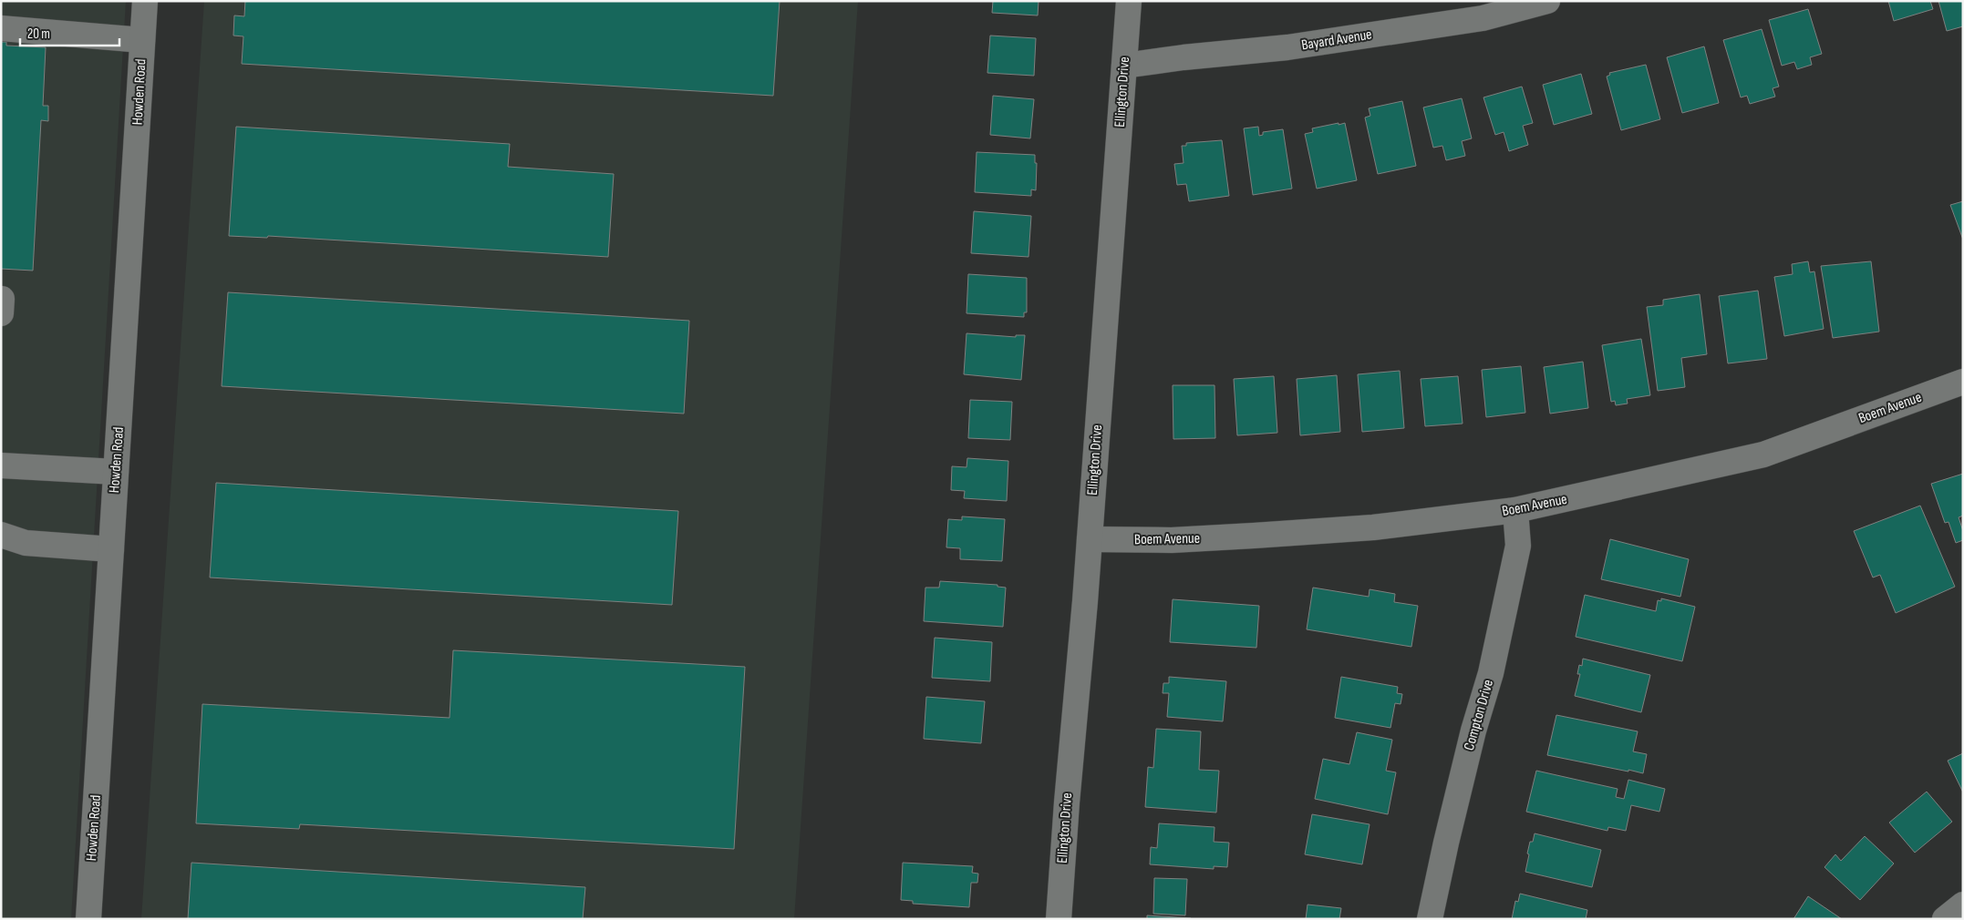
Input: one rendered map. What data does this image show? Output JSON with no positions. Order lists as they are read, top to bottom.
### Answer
{
  "streets": {
    "street": [
      "Bayard Avenue",
      "Howden Road",
      "Ellington Drive",
      "Boem Avenue",
      "Compton Drive"
    ]
  },
  "crossings": [
    ["Bayard Avenue", "Ellington Drive"],
    ["Ellington Drive", "Boem Avenue"],
    ["Boem Avenue", "Compton Drive"]
  ],
  "scale_bar": "20 m"
}
